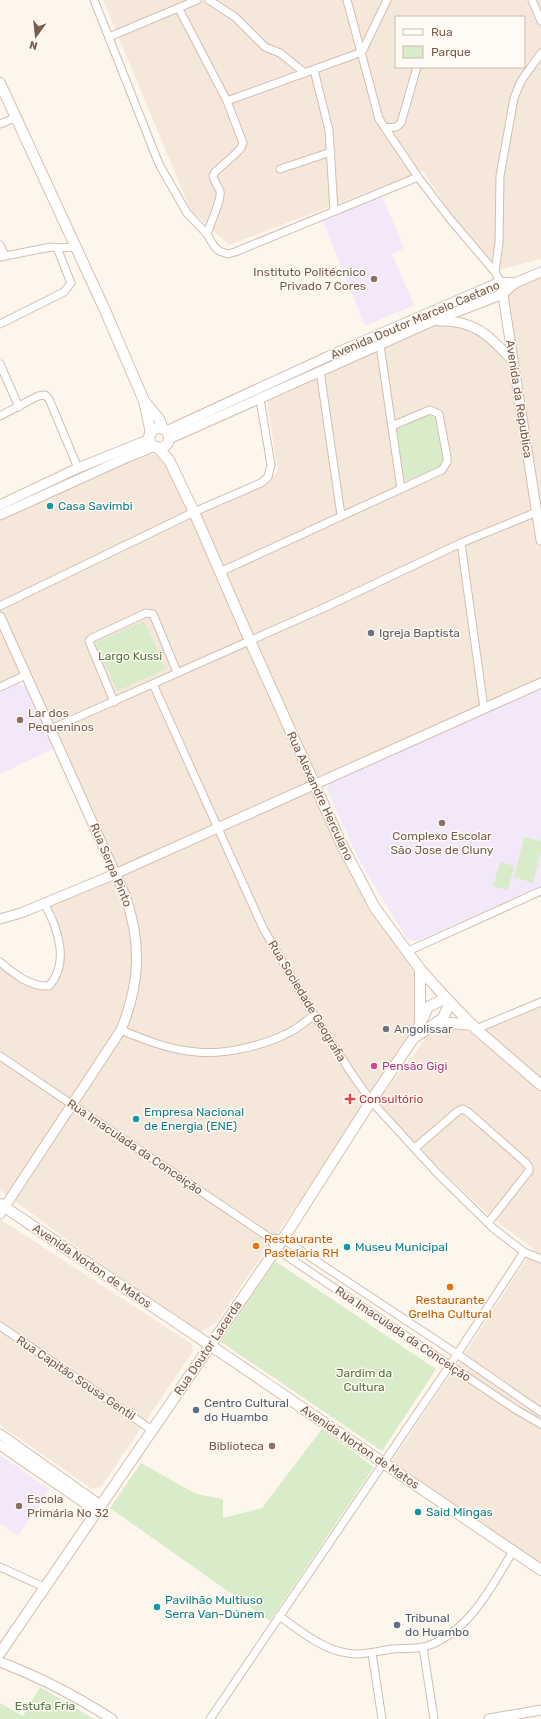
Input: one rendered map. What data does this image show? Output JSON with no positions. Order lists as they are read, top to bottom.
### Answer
{
  "streets": {
    "main road": [
      "Avenida Doutor Marcelo Caetano",
      "Rua Alexandre Herculano",
      "Avenida Norton de Matos",
      "Rua Doutor Lacerda"
    ],
    "street": [
      "Avenida da Republica",
      "Rua Serpa Pinto",
      "Rua Sociedade Geografia",
      "Rua Imaculada da Conceição",
      "Rua Capitão Sousa Gentil"
    ]
  },
  "crossings": [
    ["Avenida Doutor Marcelo Caetano", "Avenida da Republica"],
    ["Avenida Doutor Marcelo Caetano", "Rua Alexandre Herculano"],
    ["Rua Alexandre Herculano", "Rua Doutor Lacerda"],
    ["Rua Serpa Pinto", "Rua Imaculada da Conceição"],
    ["Rua Serpa Pinto", "Avenida Norton de Matos"],
    ["Rua Sociedade Geografia", "Rua Doutor Lacerda"],
    ["Rua Imaculada da Conceição", "Rua Doutor Lacerda"],
    ["Avenida Norton de Matos", "Rua Doutor Lacerda"],
    ["Rua Doutor Lacerda", "Rua Capitão Sousa Gentil"]
  ],
  "parks": ["Largo Kussi", "Jardim da Cultura", "Estufa Fria"],
  "places": {
    "other": [
      "Instituto Politécnico Privado 7 Cores",
      "Casa Savimbi",
      "Igreja Baptista",
      "Lar dos Pequeninos",
      "Complexo Escolar São Jose de Cluny",
      "Angolissar",
      "Pensão Gigi",
      "Empresa Nacional de Energia (ENE)",
      "Restaurante Pastelaria RH",
      "Museu Municipal",
      "Restaurante Grelha Cultural",
      "Centro Cultural do Huambo",
      "Biblioteca",
      "Escola Primária No 32",
      "Said Mingas",
      "Pavilhão Multiuso Serra Van-Dúnem",
      "Tribunal do Huambo"
    ],
    "health": ["Consultório"]
  },
  "legend": ["Rua", "Parque"],
  "north": "bottom"
}
